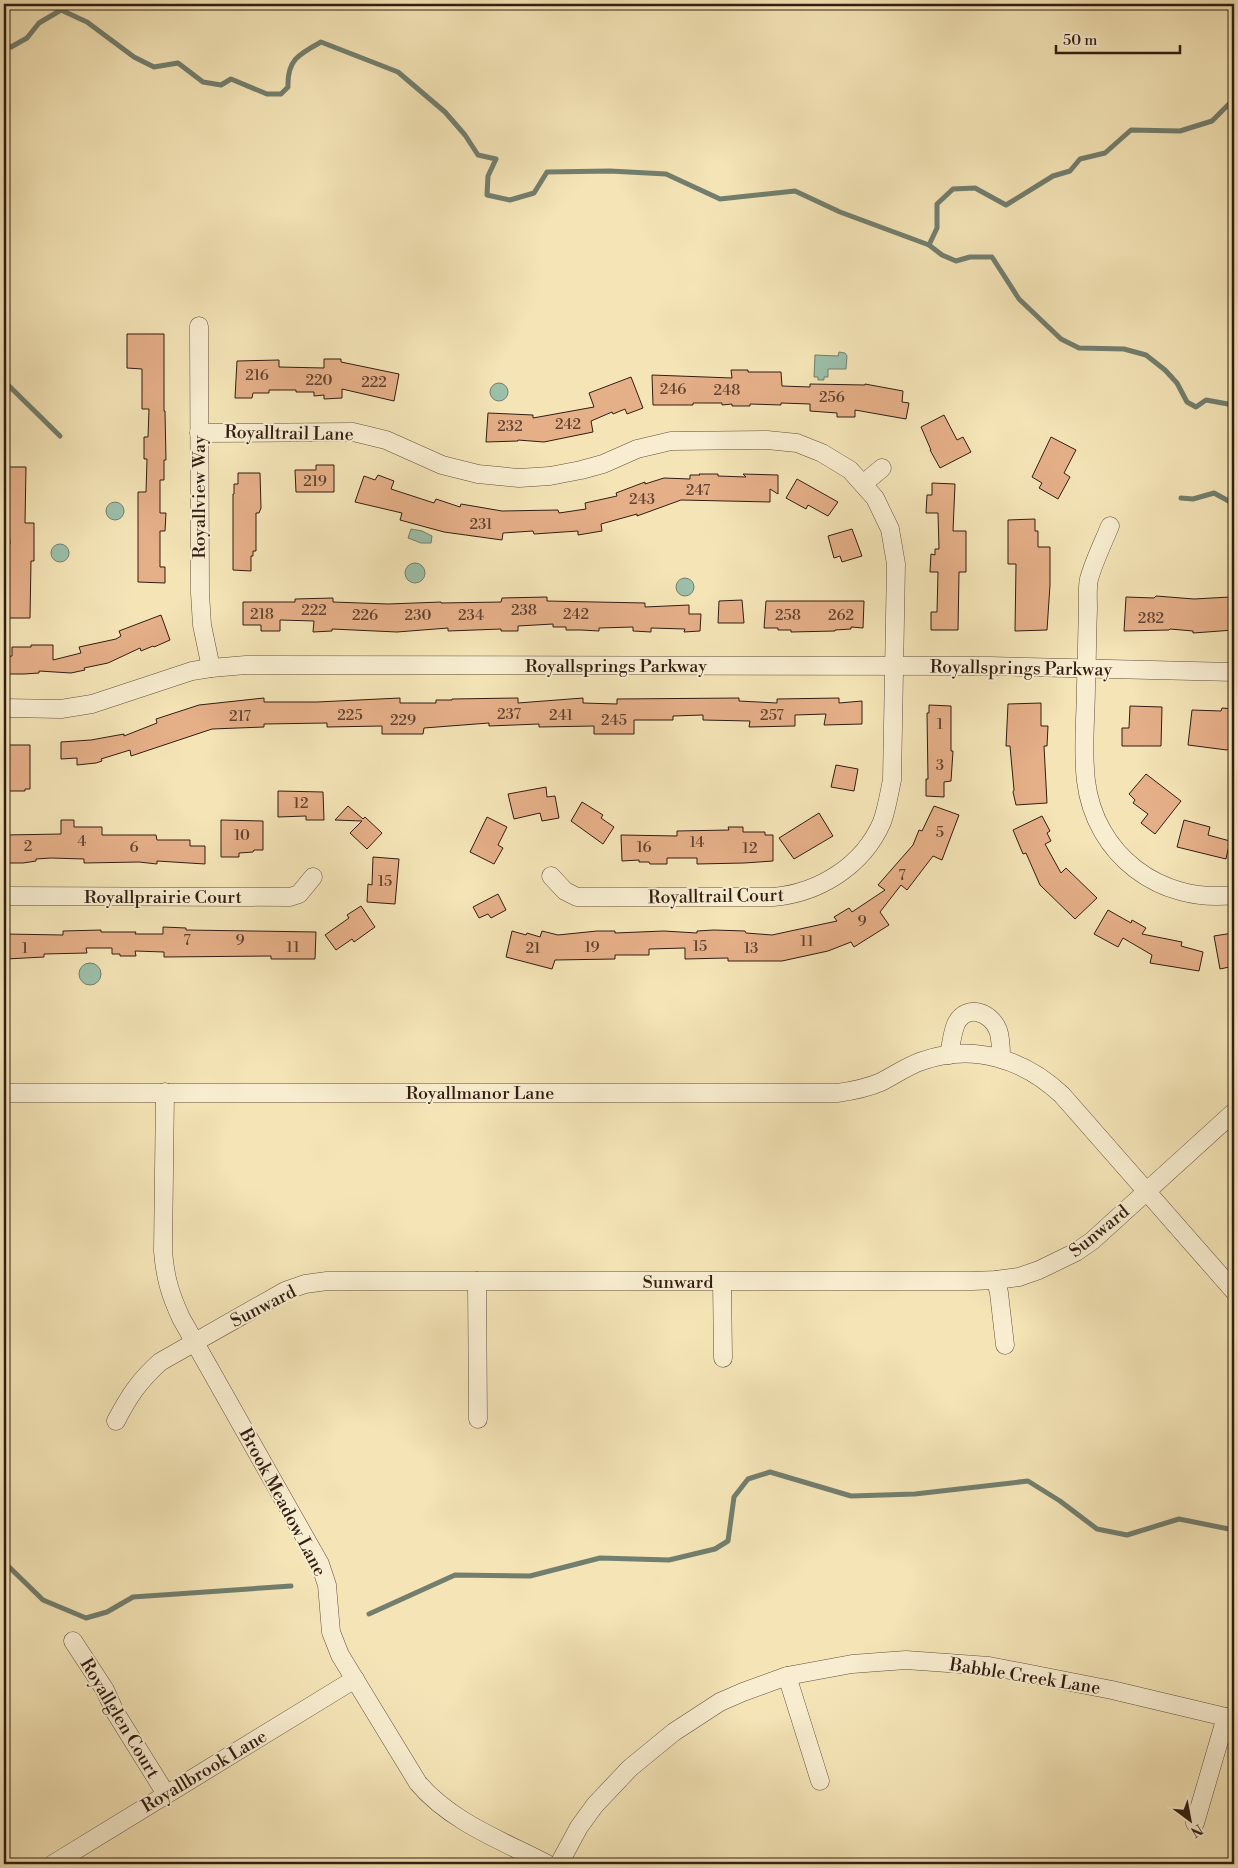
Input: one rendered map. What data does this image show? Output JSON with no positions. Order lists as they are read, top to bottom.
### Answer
{
  "streets": {
    "street": [
      "Royalltrail Lane",
      "Royallview Way",
      "Royallsprings Parkway",
      "Royalltrail Court",
      "Royallprairie Court",
      "Royallmanor Lane",
      "Sunward",
      "Brook Meadow Lane",
      "Babble Creek Lane",
      "Royallglen Court",
      "Royallbrook Lane"
    ]
  },
  "crossings": [
    ["Royalltrail Lane", "Royallview Way"],
    ["Royalltrail Lane", "Royallsprings Parkway"],
    ["Royalltrail Lane", "Royalltrail Court"],
    ["Royallview Way", "Royallsprings Parkway"],
    ["Royallsprings Parkway", "Royalltrail Court"],
    ["Royallmanor Lane", "Sunward"],
    ["Royallmanor Lane", "Brook Meadow Lane"],
    ["Sunward", "Brook Meadow Lane"],
    ["Brook Meadow Lane", "Royallbrook Lane"],
    ["Royallglen Court", "Royallbrook Lane"]
  ],
  "house_numbers": [
    "216",
    "220",
    "222",
    "246",
    "248",
    "256",
    "242",
    "232",
    "219",
    "247",
    "243",
    "231",
    "222",
    "238",
    "218",
    "242",
    "226",
    "230",
    "234",
    "258",
    "262",
    "282",
    "237",
    "225",
    "241",
    "257",
    "217",
    "229",
    "245",
    "1",
    "3",
    "12",
    "5",
    "10",
    "4",
    "14",
    "2",
    "6",
    "16",
    "12",
    "7",
    "15",
    "9",
    "7",
    "9",
    "11",
    "15",
    "11",
    "19",
    "1",
    "21",
    "13"
  ],
  "scale_bar": "50 m",
  "north": "bottom right"
}
